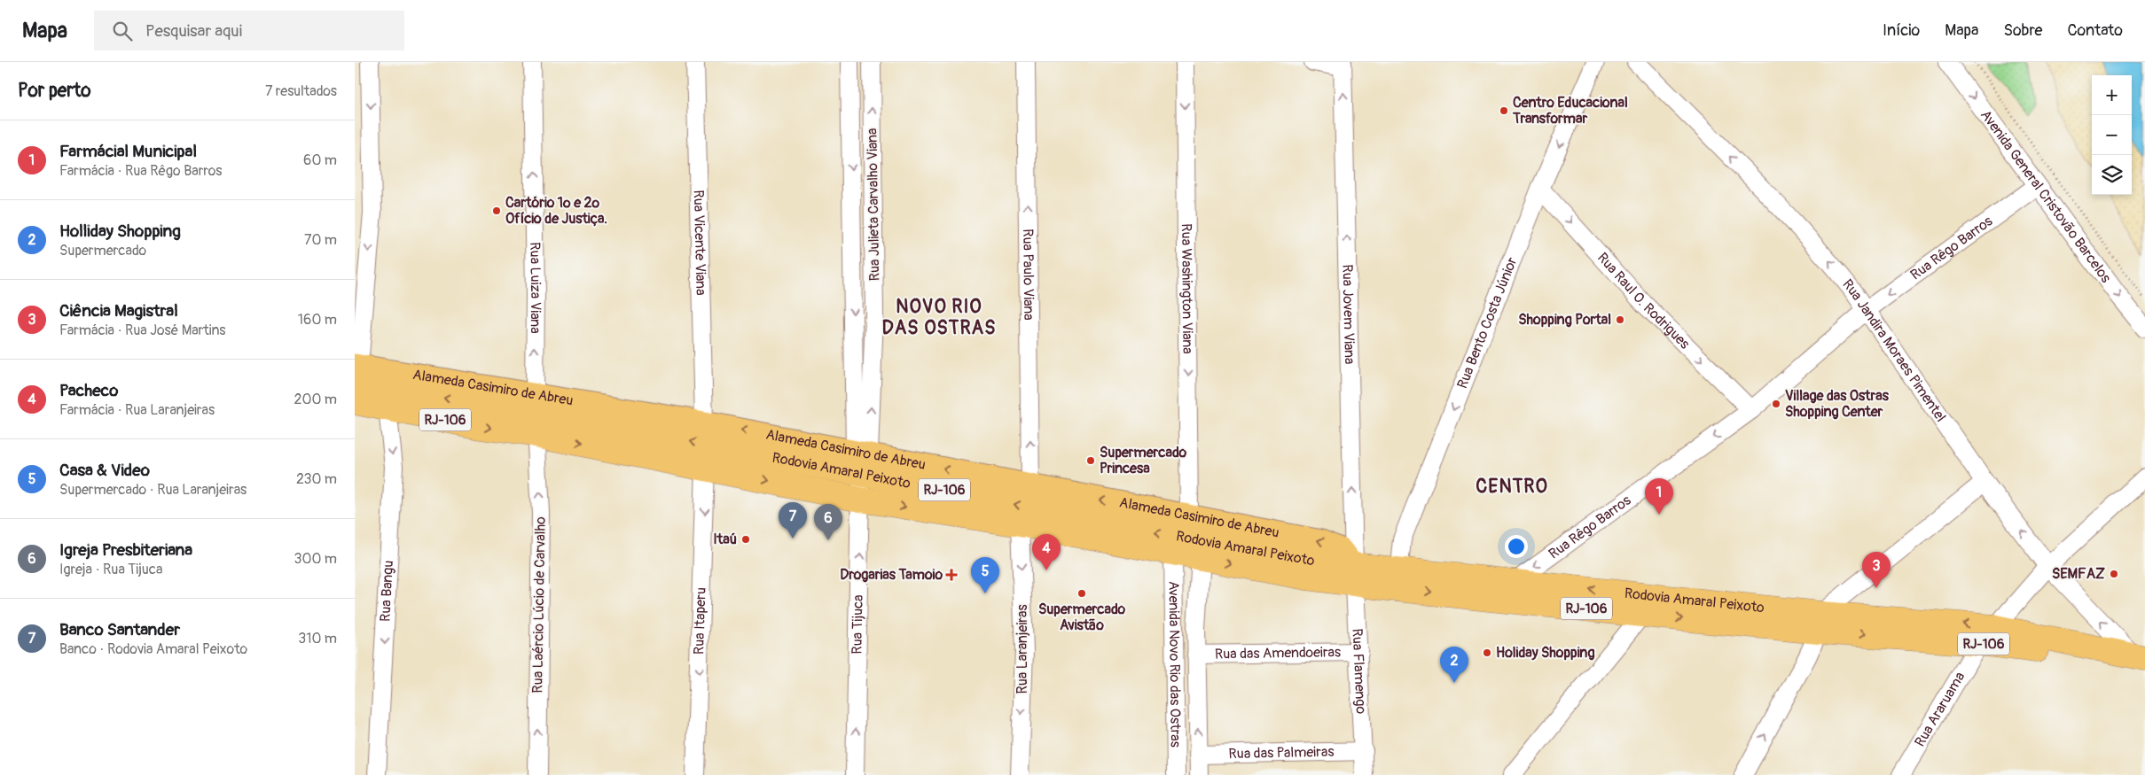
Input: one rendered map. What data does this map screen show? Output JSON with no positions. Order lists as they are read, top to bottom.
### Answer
{
  "streets": {
    "highway": ["RJ-106", "Rodovia Amaral Peixoto"],
    "main road": ["Alameda Casimiro de Abreu"],
    "street": [
      "Avenida General Cristovão Barcelos",
      "Rua Julieta Carvalho Viana",
      "Rua Vicente Viana",
      "Rua Rêgo Barros",
      "Rua Paulo Viana",
      "Rua Luiza Viana",
      "Rua Washington Viana",
      "Rua Raul O. Rodrigues",
      "Rua Jovem Viana",
      "Rua Bento Costa Júnior",
      "Rua Jandira Moraes Pimentel",
      "Rua Bangu",
      "Rua Laércio Lúcio de Carvalho",
      "Rua Itaperu",
      "Rua Tijuca",
      "Rua Laranjeiras",
      "Rua das Amendoeiras",
      "Avenida Novo Rio das Ostras",
      "Rua Flamengo",
      "Rua Araruama",
      "Rua das Palmeiras"
    ]
  },
  "crossings": [
    ["Avenida General Cristovão Barcelos", "Rua Rêgo Barros"],
    ["Rua Julieta Carvalho Viana", "Alameda Casimiro de Abreu"],
    ["Rua Julieta Carvalho Viana", "Rodovia Amaral Peixoto"],
    ["Rua Julieta Carvalho Viana", "Rua Tijuca"],
    ["Rua Vicente Viana", "Alameda Casimiro de Abreu"],
    ["Rua Rêgo Barros", "Rua Raul O. Rodrigues"],
    ["Rua Rêgo Barros", "Rua Jandira Moraes Pimentel"],
    ["Rua Rêgo Barros", "Rodovia Amaral Peixoto"],
    ["Rua Paulo Viana", "Alameda Casimiro de Abreu"],
    ["Rua Luiza Viana", "Alameda Casimiro de Abreu"],
    ["Rua Luiza Viana", "Rodovia Amaral Peixoto"],
    ["Rua Luiza Viana", "Rua Laércio Lúcio de Carvalho"],
    ["Rua Washington Viana", "Alameda Casimiro de Abreu"],
    ["Rua Raul O. Rodrigues", "Rua Bento Costa Júnior"],
    ["Rua Jovem Viana", "Alameda Casimiro de Abreu"],
    ["Rua Jovem Viana", "Rodovia Amaral Peixoto"],
    ["Rua Jovem Viana", "Rua Flamengo"],
    ["Rua Bento Costa Júnior", "Rodovia Amaral Peixoto"],
    ["Rua Jandira Moraes Pimentel", "Rodovia Amaral Peixoto"],
    ["Rua Jandira Moraes Pimentel", "Rua Araruama"],
    ["Alameda Casimiro de Abreu", "Rodovia Amaral Peixoto"],
    ["Alameda Casimiro de Abreu", "Rua Laércio Lúcio de Carvalho"],
    ["Alameda Casimiro de Abreu", "Rua Tijuca"],
    ["Alameda Casimiro de Abreu", "Rua Flamengo"],
    ["Rodovia Amaral Peixoto", "Rua Bangu"],
    ["Rodovia Amaral Peixoto", "Rua Laércio Lúcio de Carvalho"],
    ["Rodovia Amaral Peixoto", "Rua Itaperu"],
    ["Rodovia Amaral Peixoto", "Rua Tijuca"],
    ["Rodovia Amaral Peixoto", "Rua Laranjeiras"],
    ["Rodovia Amaral Peixoto", "Avenida Novo Rio das Ostras"],
    ["Rodovia Amaral Peixoto", "Rua Flamengo"],
    ["Rodovia Amaral Peixoto", "Rua Araruama"],
    ["Rua das Amendoeiras", "Avenida Novo Rio das Ostras"],
    ["Rua das Amendoeiras", "Rua Flamengo"],
    ["Avenida Novo Rio das Ostras", "Rua das Palmeiras"],
    ["Rua Flamengo", "Rua das Palmeiras"]
  ],
  "one_way": [
    "Avenida General Cristovão Barcelos",
    "Rua Rêgo Barros",
    "Rua Paulo Viana",
    "Rua Luiza Viana",
    "Rua Washington Viana",
    "Rua Raul O. Rodrigues",
    "Rua Jovem Viana",
    "Rua Bento Costa Júnior",
    "Rua Jandira Moraes Pimentel",
    "Alameda Casimiro de Abreu",
    "Rua Bangu",
    "Rua Laércio Lúcio de Carvalho",
    "Rua Itaperu",
    "Rua Tijuca",
    "Rua Laranjeiras"
  ],
  "districts": ["NOVO RIO DAS OSTRAS", "CENTRO"],
  "places": {
    "other": [
      "Centro Educacional Transformar",
      "Cartório 1º e 2º Ofício de Justiça.",
      "Shopping Portal",
      "Village das Ostras Shopping Center",
      "Supermercado Princesa",
      "Itaú",
      "SEMFAZ",
      "Supermercado Avistão",
      "Holiday Shopping"
    ],
    "health": ["Drogarias Tamoio"]
  },
  "page": {
    "header": "Mapa",
    "search": "Pesquisar aqui",
    "nav": [
      "Início",
      "Mapa",
      "Sobre",
      "Contato"
    ],
    "heading": ["Por perto", "7 resultados"],
    "map_buttons": ["+", "−"],
    "list": [
      {
        "mark": "1",
        "name": "Farmácial Municipal",
        "note": "Farmácia · Rua Rêgo Barros",
        "value": "60 m"
      },
      {
        "mark": "2",
        "name": "Holliday Shopping",
        "note": "Supermercado",
        "value": "70 m"
      },
      {
        "mark": "3",
        "name": "Ciência Magistral",
        "note": "Farmácia · Rua José Martins",
        "value": "160 m"
      },
      {
        "mark": "4",
        "name": "Pacheco",
        "note": "Farmácia · Rua Laranjeiras",
        "value": "200 m"
      },
      {
        "mark": "5",
        "name": "Casa & Video",
        "note": "Supermercado · Rua Laranjeiras",
        "value": "230 m"
      },
      {
        "mark": "6",
        "name": "Igreja Presbiteriana",
        "note": "Igreja · Rua Tijuca",
        "value": "300 m"
      },
      {
        "mark": "7",
        "name": "Banco Santander",
        "note": "Banco · Rodovia Amaral Peixoto",
        "value": "310 m"
      }
    ],
    "pins": [
      "1",
      "7",
      "6",
      "4",
      "3",
      "5",
      "2"
    ]
  }
}
